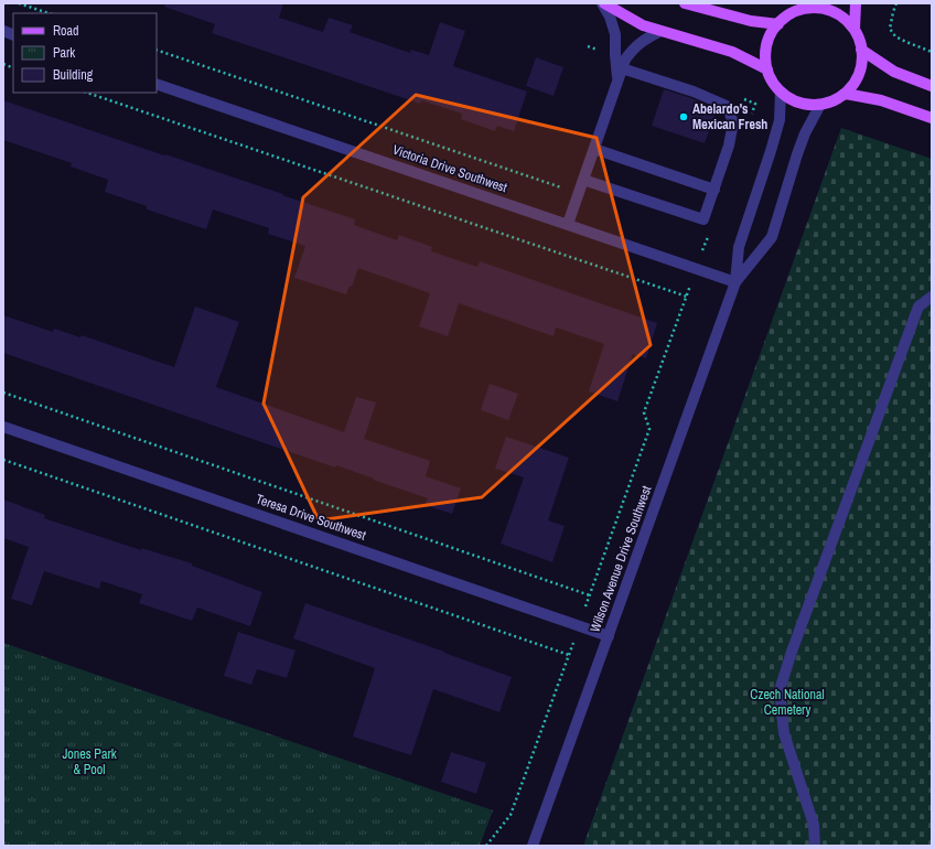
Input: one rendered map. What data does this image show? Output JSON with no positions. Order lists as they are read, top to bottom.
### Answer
{
  "streets": {
    "street": ["Victoria Drive Southwest", "Teresa Drive Southwest", "Wilson Avenue Drive Southwest"]
  },
  "crossings": [
    ["Victoria Drive Southwest", "Wilson Avenue Drive Southwest"],
    ["Teresa Drive Southwest", "Wilson Avenue Drive Southwest"]
  ],
  "parks": ["Czech National Cemetery", "Jones Park & Pool"],
  "places": ["Abelardo's Mexican Fresh"],
  "legend": ["Road", "Park", "Building"]
}
